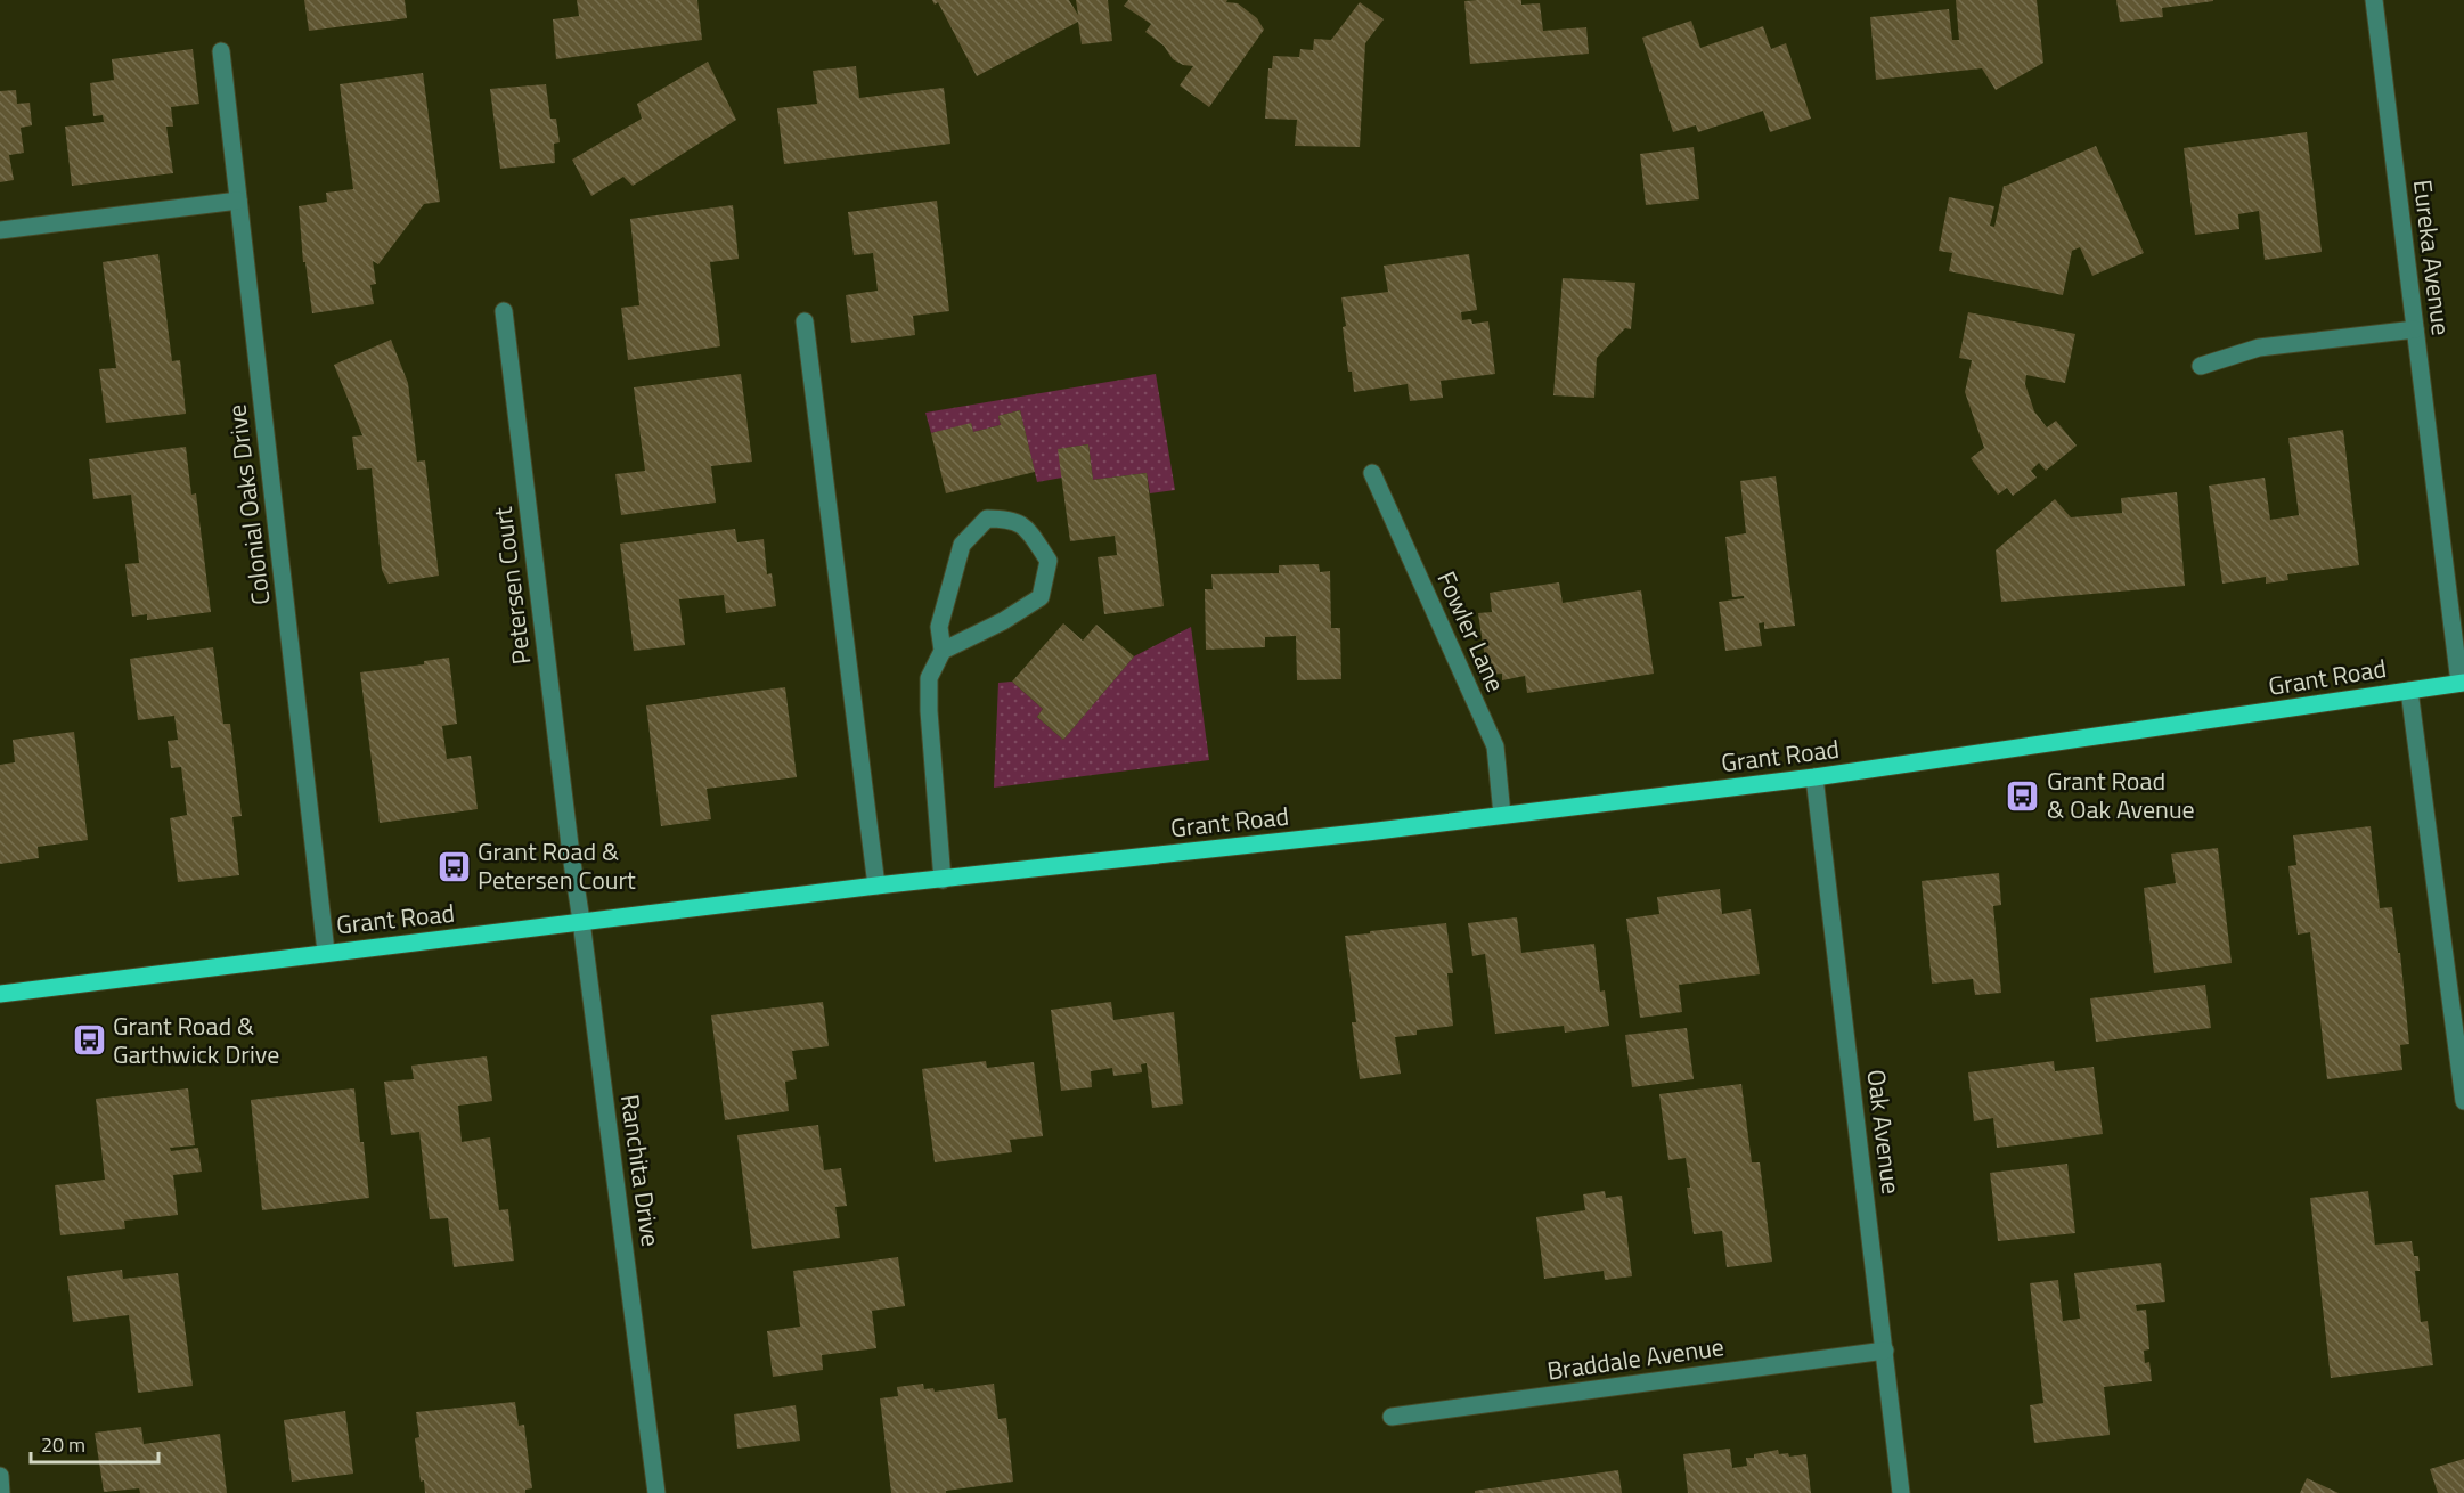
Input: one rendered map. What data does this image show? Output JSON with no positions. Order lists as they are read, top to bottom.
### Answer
{
  "streets": {
    "main road": ["Grant Road"],
    "street": [
      "Eureka Avenue",
      "Colonial Oaks Drive",
      "Petersen Court",
      "Fowler Lane",
      "Oak Avenue",
      "Ranchita Drive",
      "Braddale Avenue"
    ]
  },
  "crossings": [
    ["Eureka Avenue", "Grant Road"],
    ["Colonial Oaks Drive", "Grant Road"],
    ["Petersen Court", "Ranchita Drive"],
    ["Fowler Lane", "Grant Road"],
    ["Grant Road", "Oak Avenue"],
    ["Grant Road", "Ranchita Drive"],
    ["Oak Avenue", "Braddale Avenue"]
  ],
  "places": {
    "bus stop": ["Grant Road & Oak Avenue", "Grant Road & Petersen Court", "Grant Road & Garthwick Drive"]
  },
  "scale_bar": "20 m"
}
